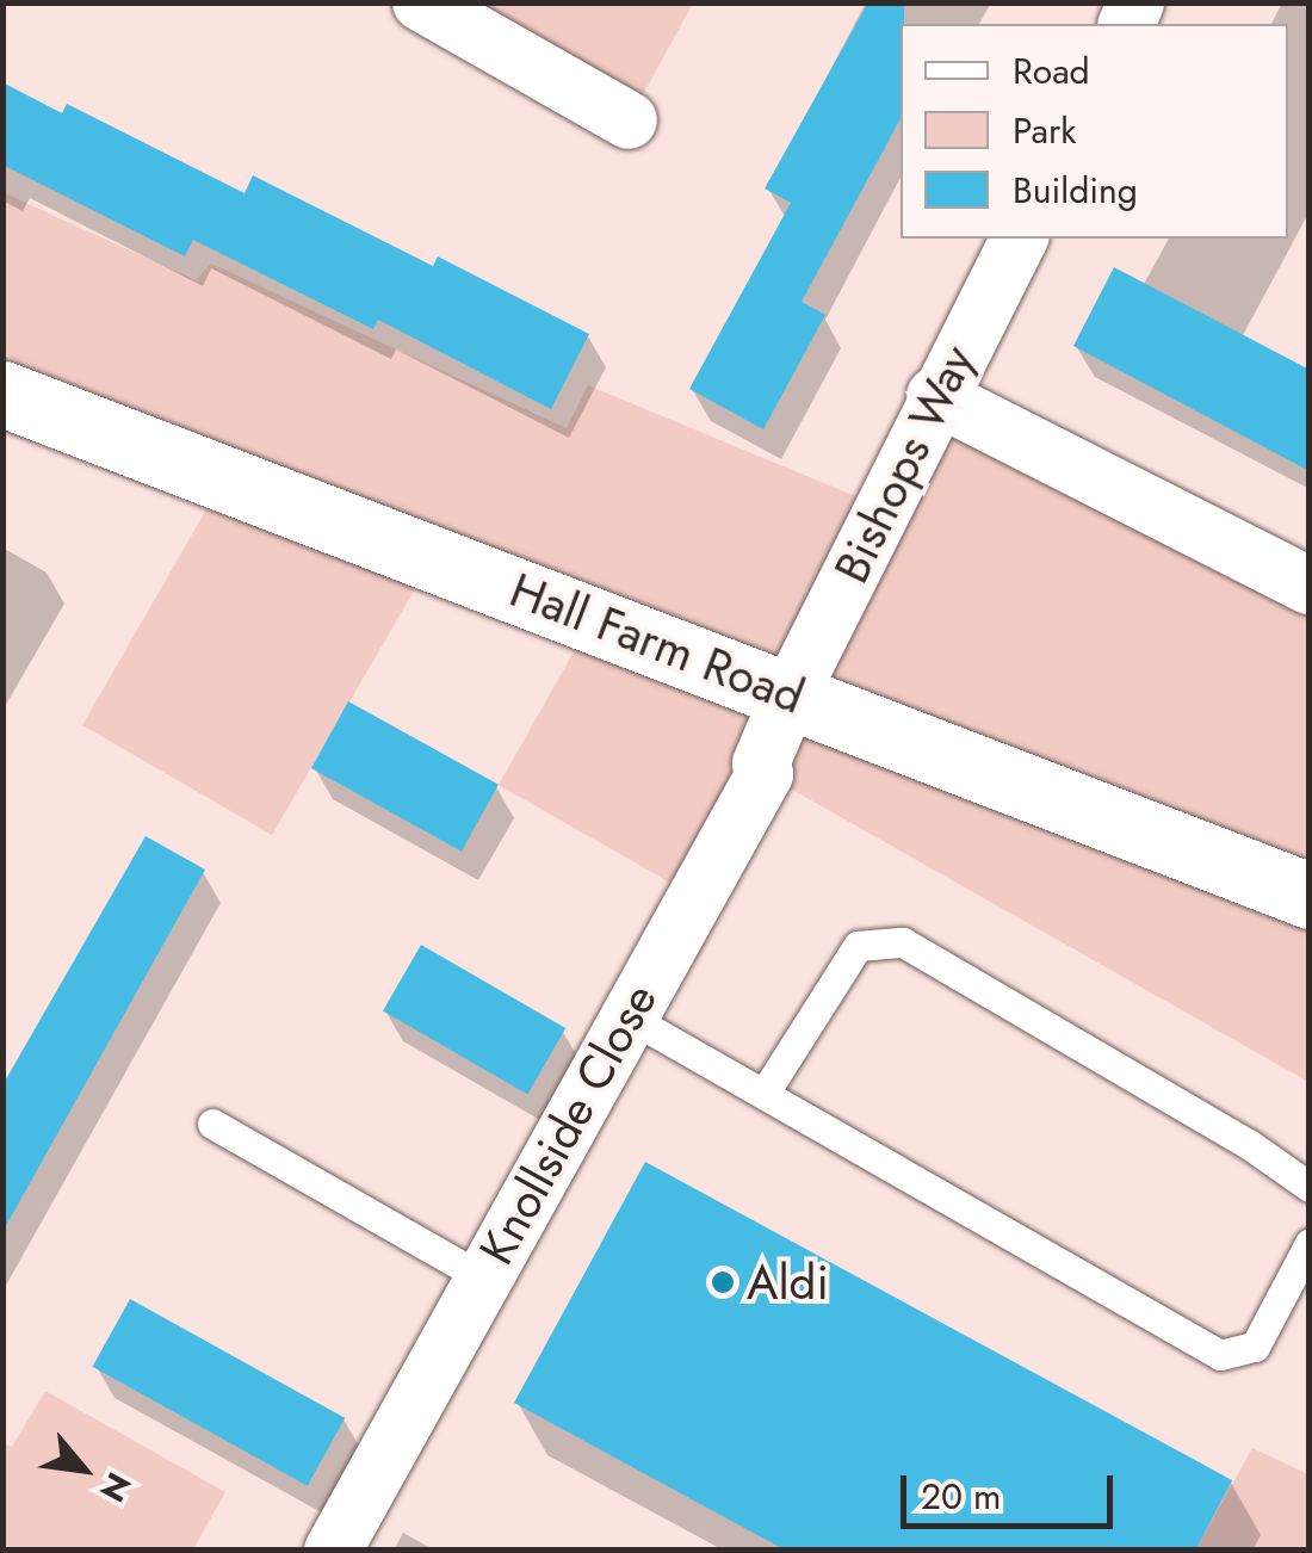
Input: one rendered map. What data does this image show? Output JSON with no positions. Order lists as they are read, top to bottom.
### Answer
{
  "streets": {
    "street": ["Bishops Way", "Hall Farm Road", "Knollside Close"]
  },
  "crossings": [
    ["Bishops Way", "Hall Farm Road"],
    ["Bishops Way", "Knollside Close"],
    ["Hall Farm Road", "Knollside Close"]
  ],
  "places": ["Aldi"],
  "legend": ["Road", "Park", "Building"],
  "scale_bar": "20 m",
  "north": "bottom right"
}
